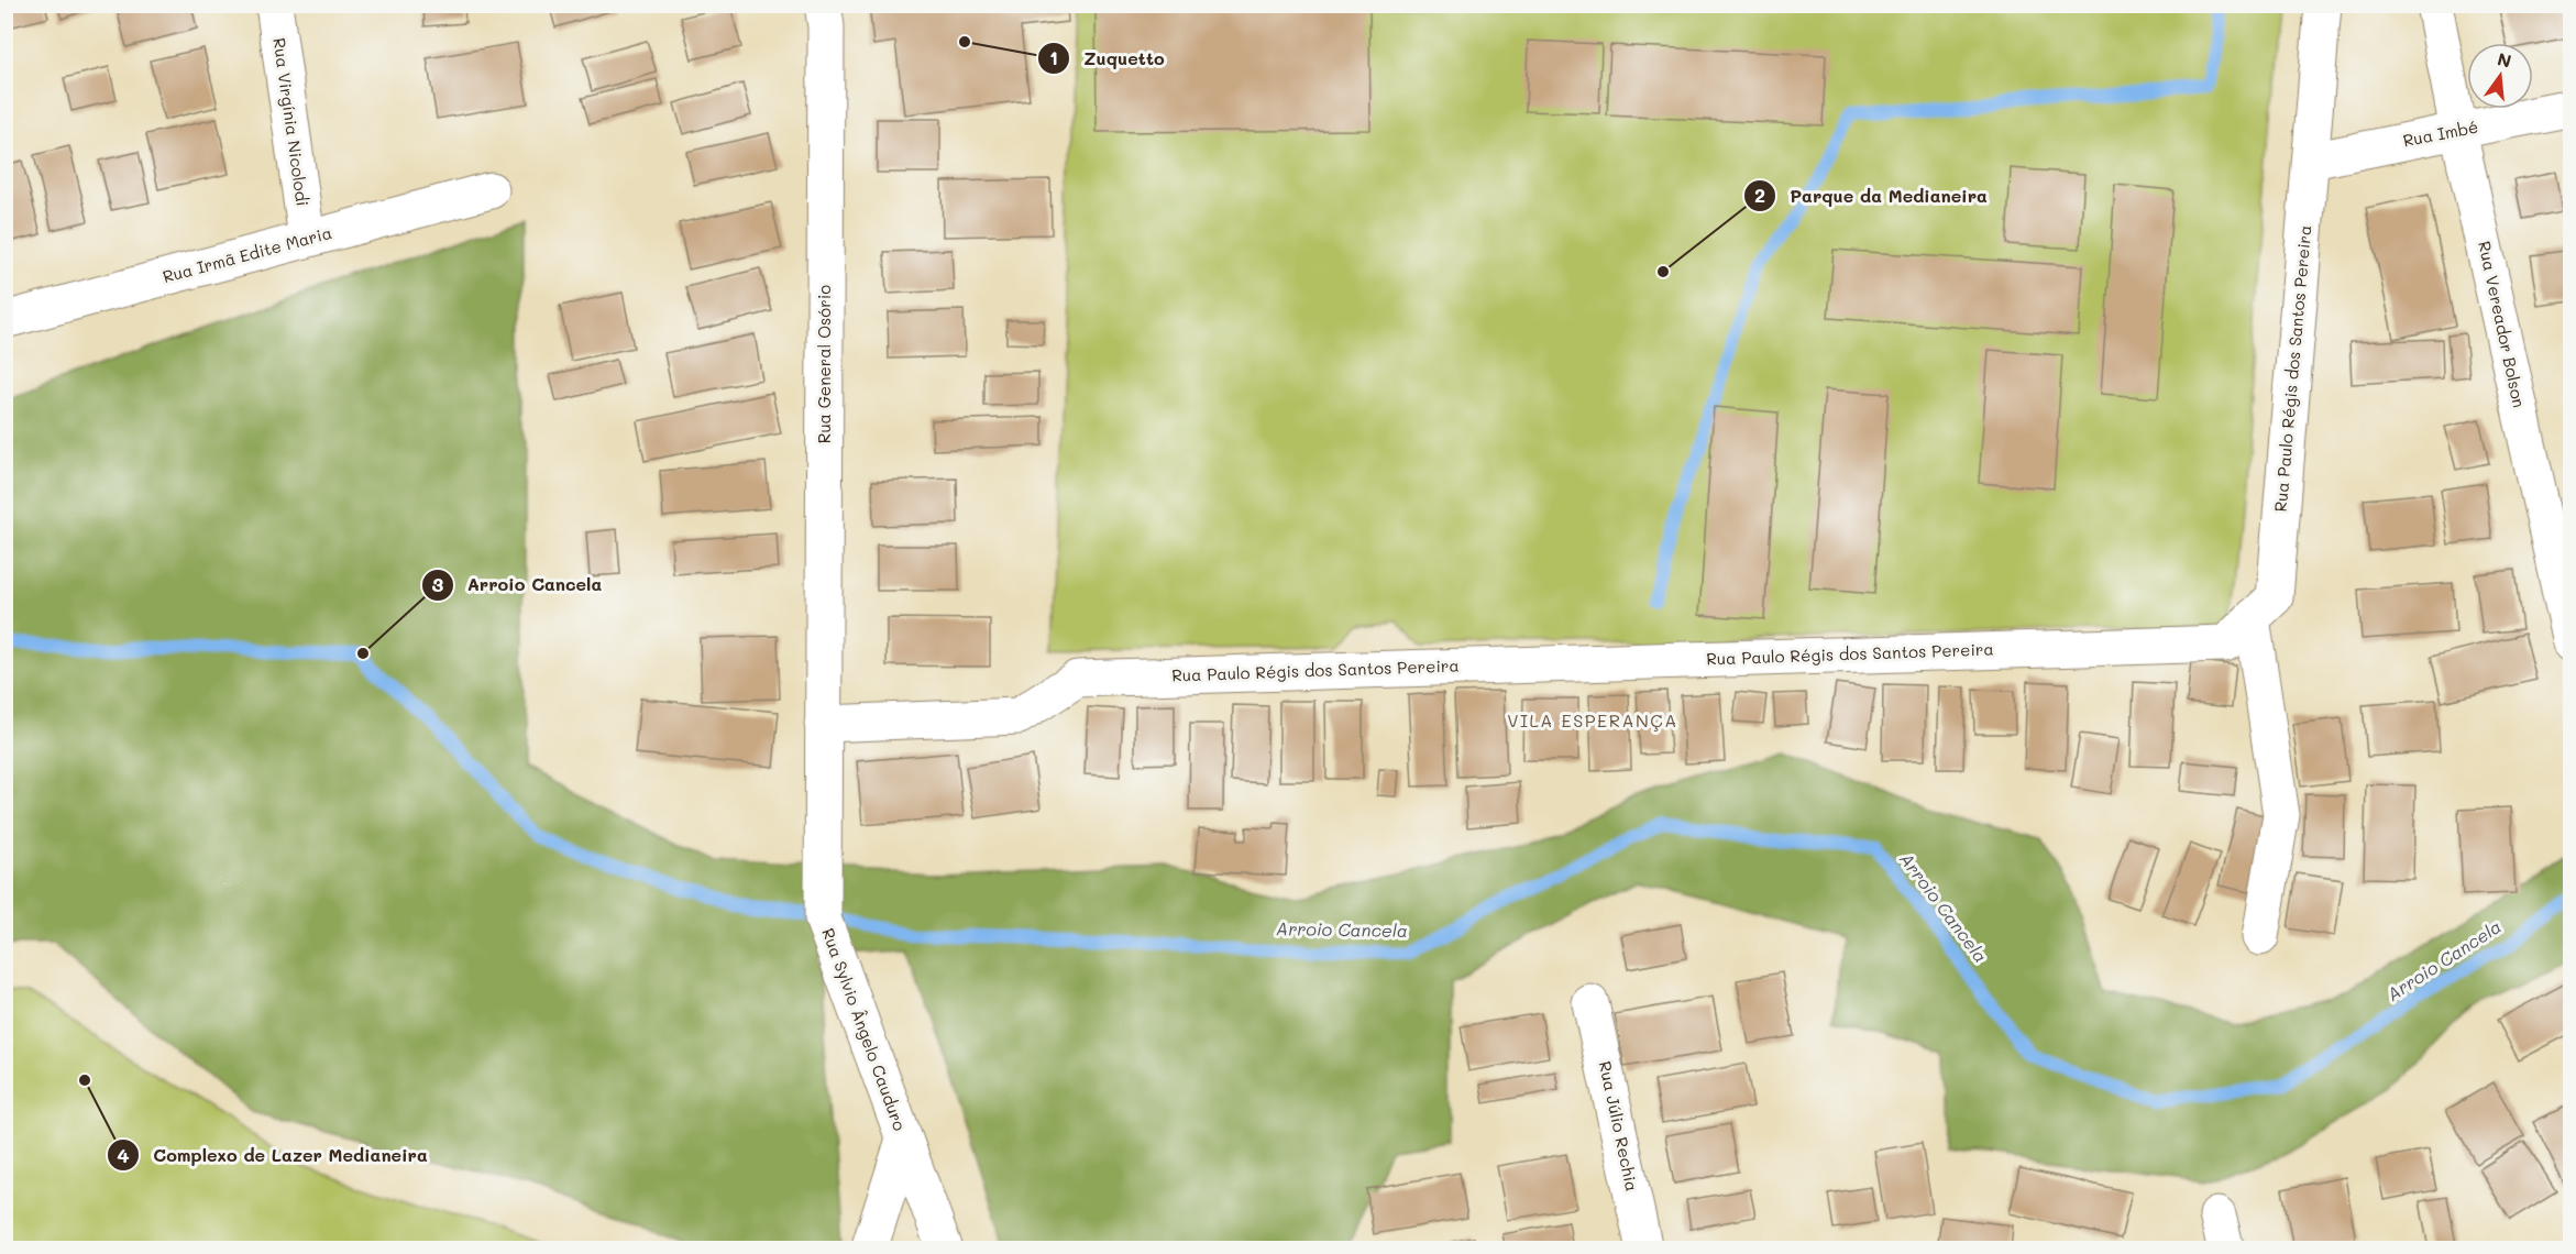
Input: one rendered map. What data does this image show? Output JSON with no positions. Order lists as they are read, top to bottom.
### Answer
{
  "streets": {
    "street": [
      "Rua Virgínia Nicolodi",
      "Rua Imbé",
      "Rua Irmã Edite Maria",
      "Rua Vereador Bolson",
      "Rua General Osório",
      "Rua Paulo Régis dos Santos Pereira",
      "Rua Sylvio Ângelo Cauduro",
      "Rua Júlio Rechia"
    ]
  },
  "crossings": [
    ["Rua Virgínia Nicolodi", "Rua Irmã Edite Maria"],
    ["Rua Imbé", "Rua Vereador Bolson"],
    ["Rua Imbé", "Rua Paulo Régis dos Santos Pereira"],
    ["Rua General Osório", "Rua Paulo Régis dos Santos Pereira"],
    ["Rua General Osório", "Rua Sylvio Ângelo Cauduro"],
    ["Rua Paulo Régis dos Santos Pereira", "Rua Sylvio Ângelo Cauduro"]
  ],
  "districts": ["VILA ESPERANÇA"],
  "water": ["Arroio Cancela"],
  "places": [
    "Zuquetto",
    "Parque da Medianeira",
    "Arroio Cancela",
    "Complexo de Lazer Medianeira"
  ],
  "north": "top"
}
